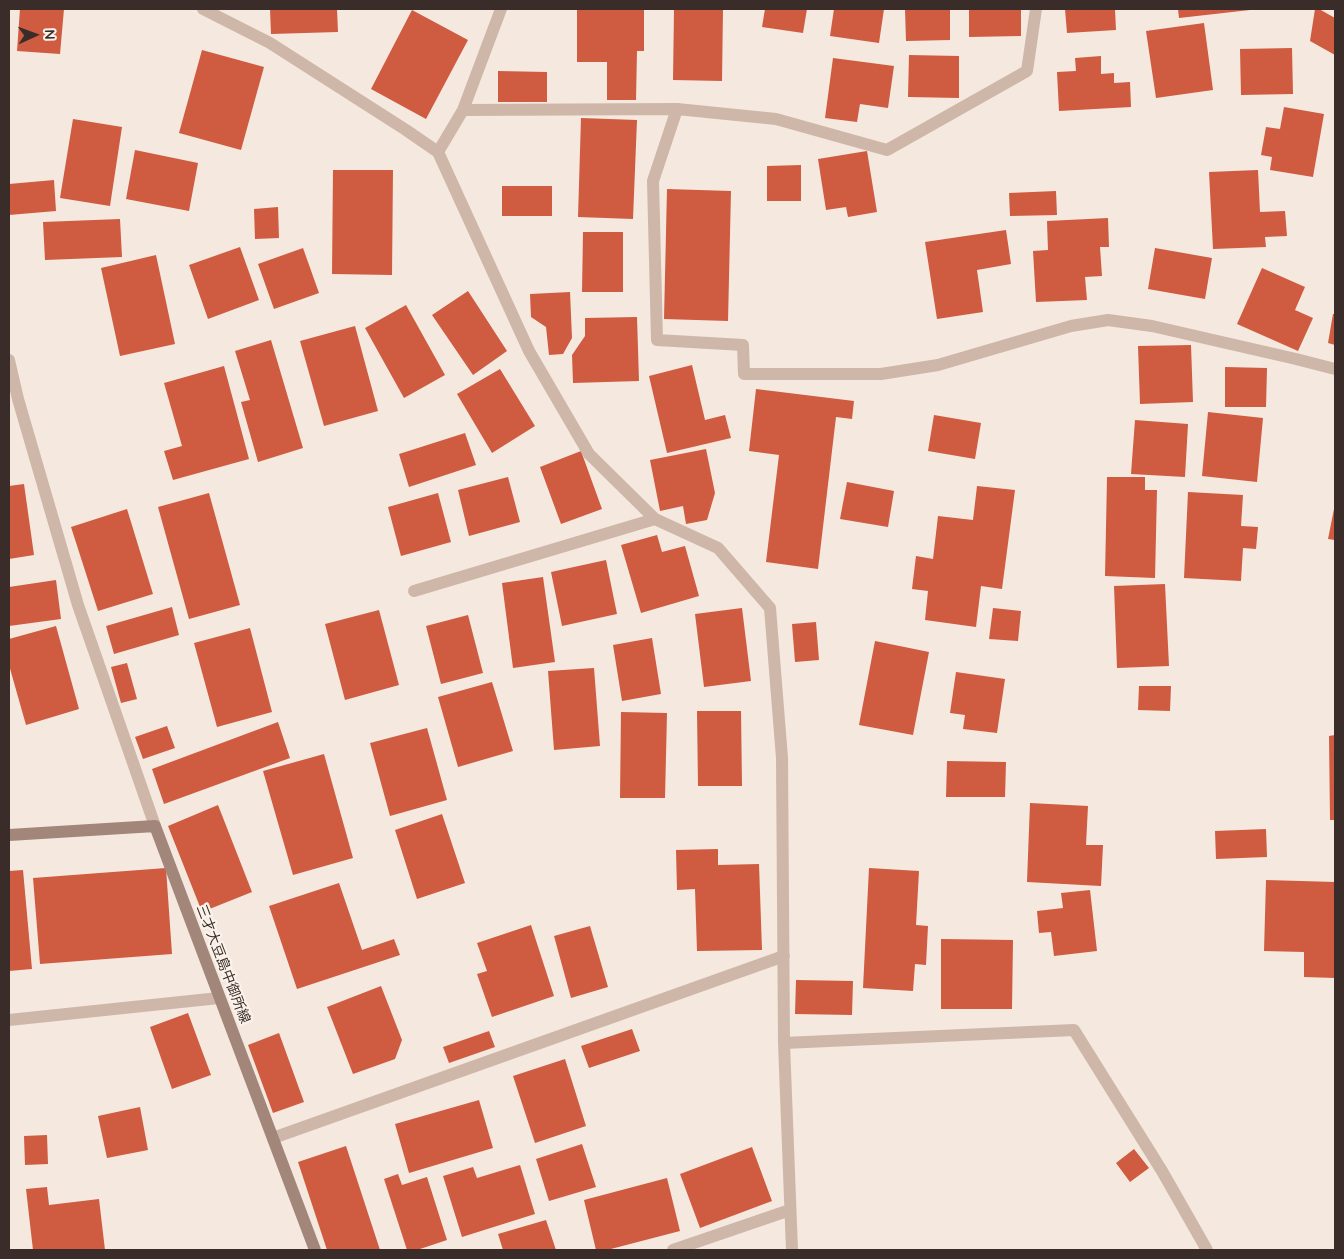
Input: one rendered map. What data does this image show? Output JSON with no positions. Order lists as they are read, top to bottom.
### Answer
{
  "streets": {
    "main road": ["三才大豆島中御所線"]
  },
  "north": "right"
}
